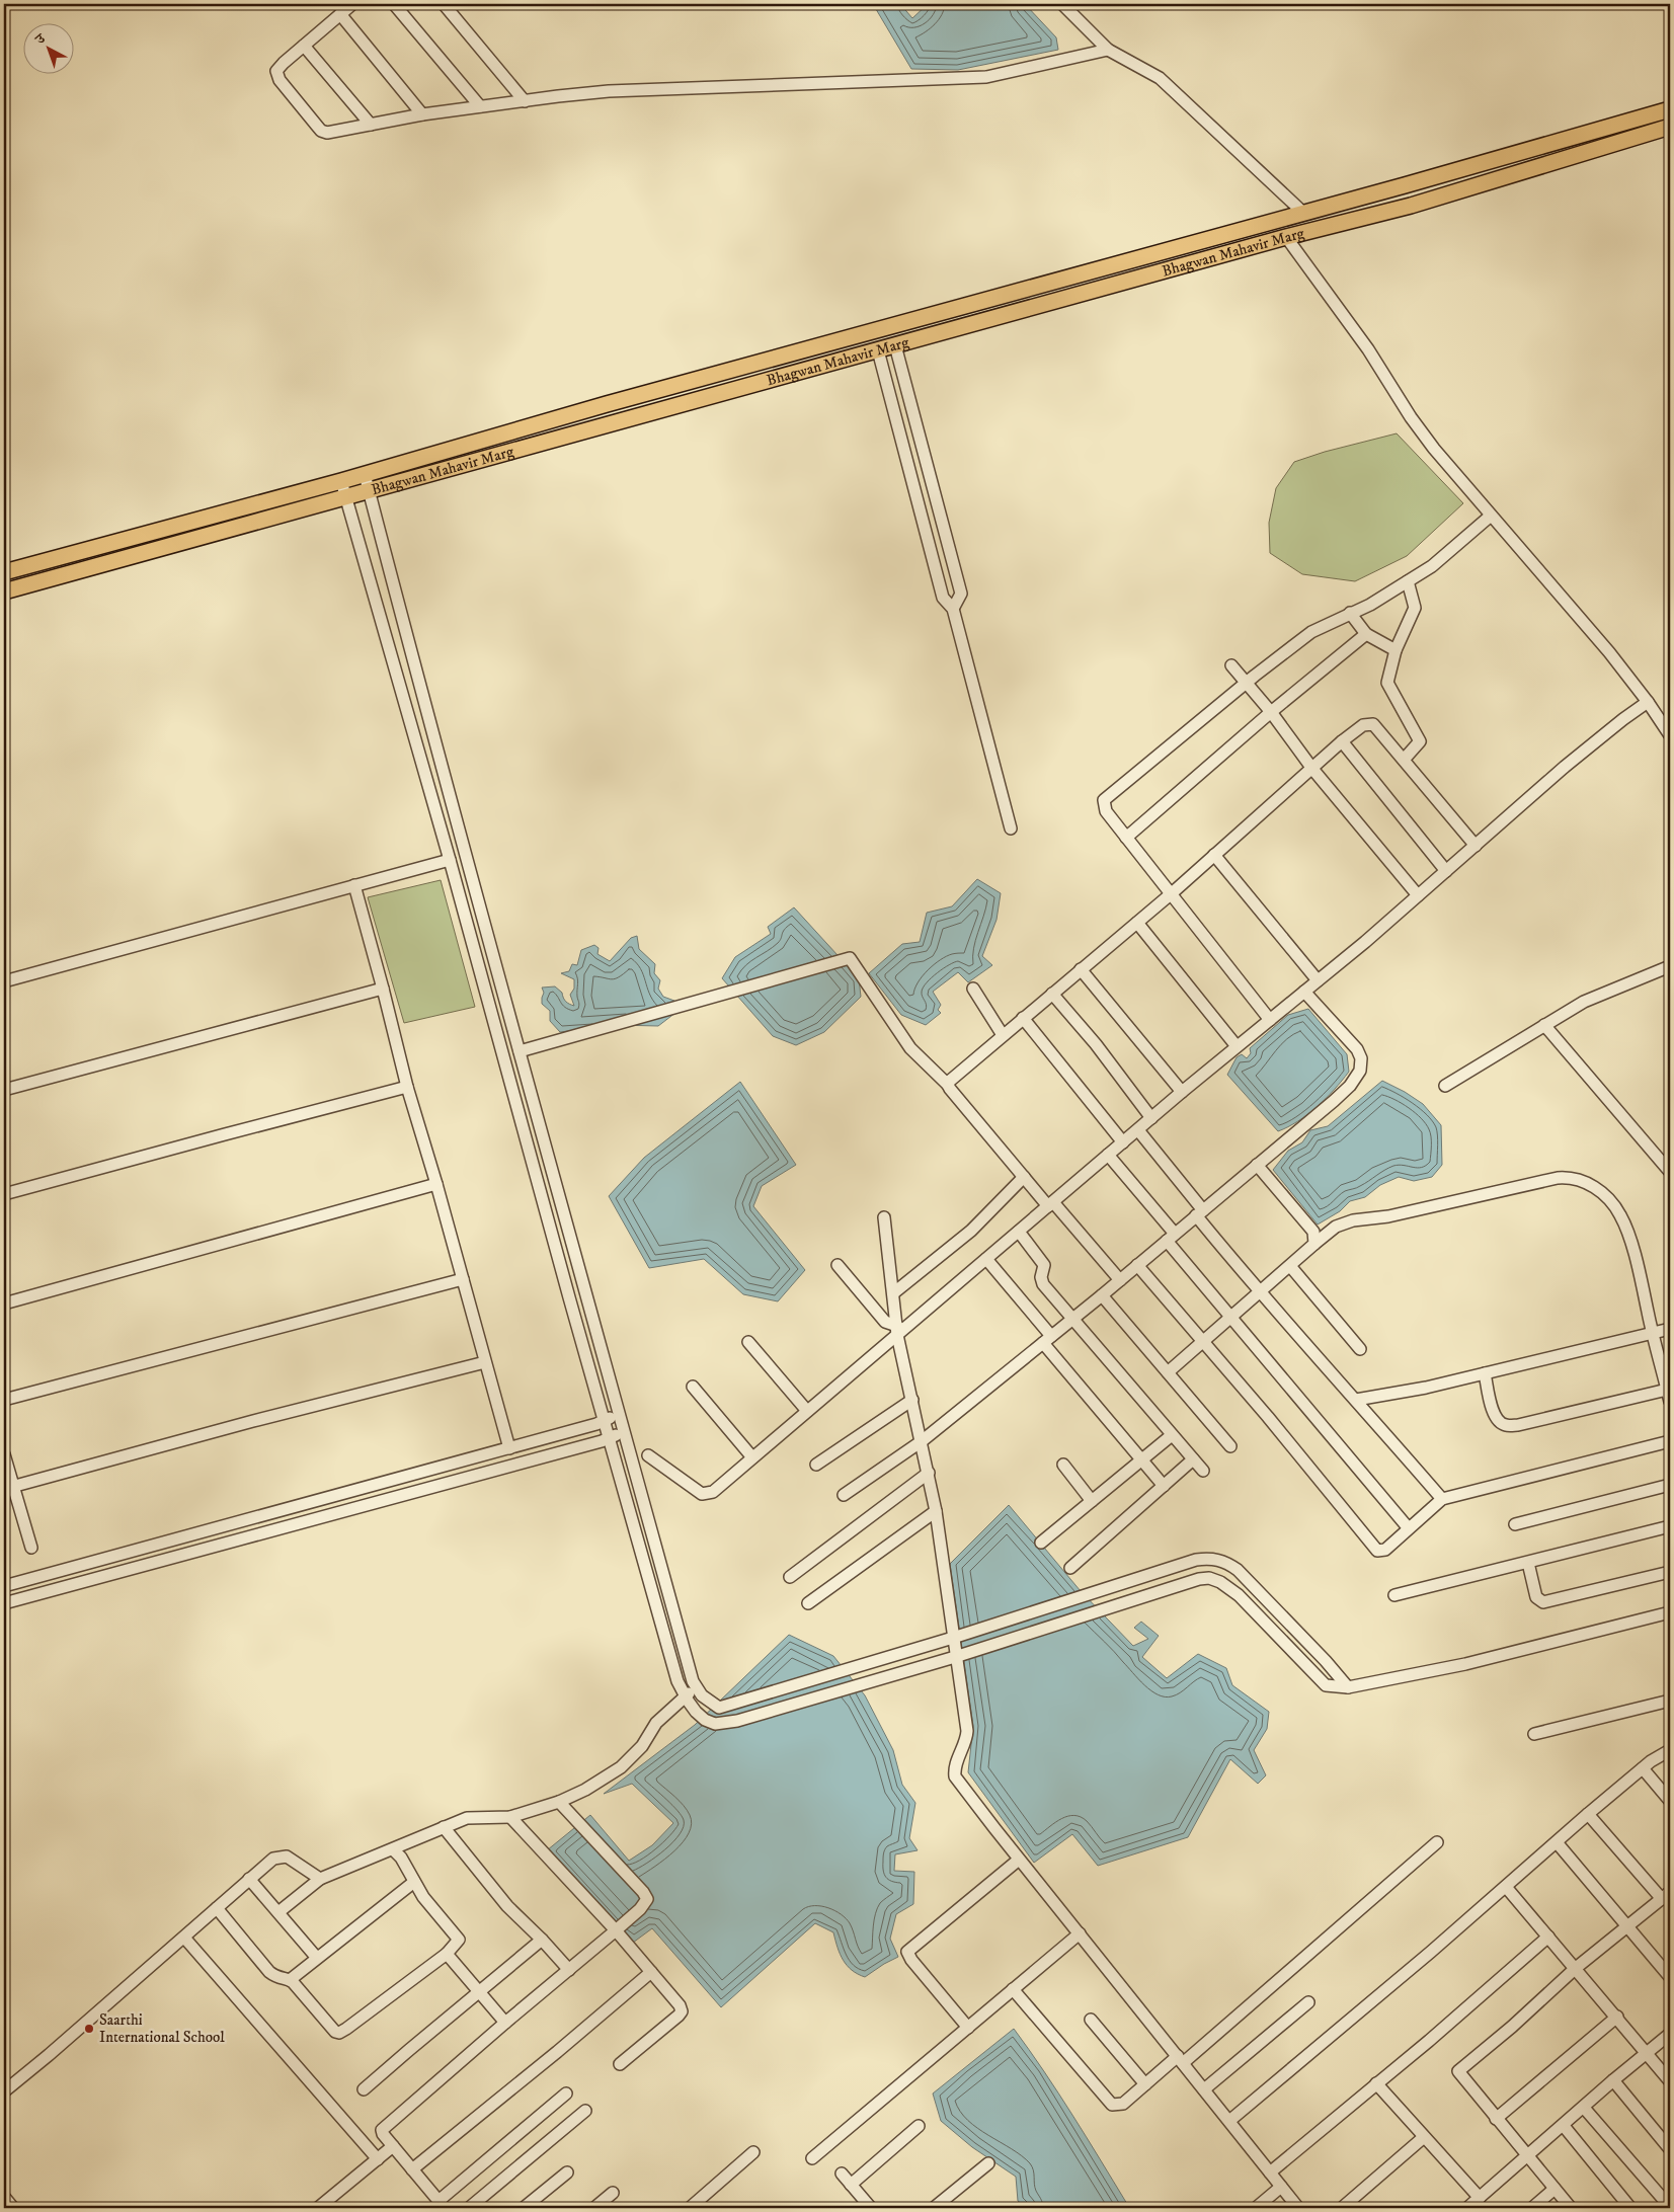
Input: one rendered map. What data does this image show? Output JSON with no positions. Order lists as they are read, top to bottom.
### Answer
{
  "streets": {
    "main road": ["Bhagwan Mahavir Marg"]
  },
  "places": ["Saarthi International School"],
  "north": "top left"
}
